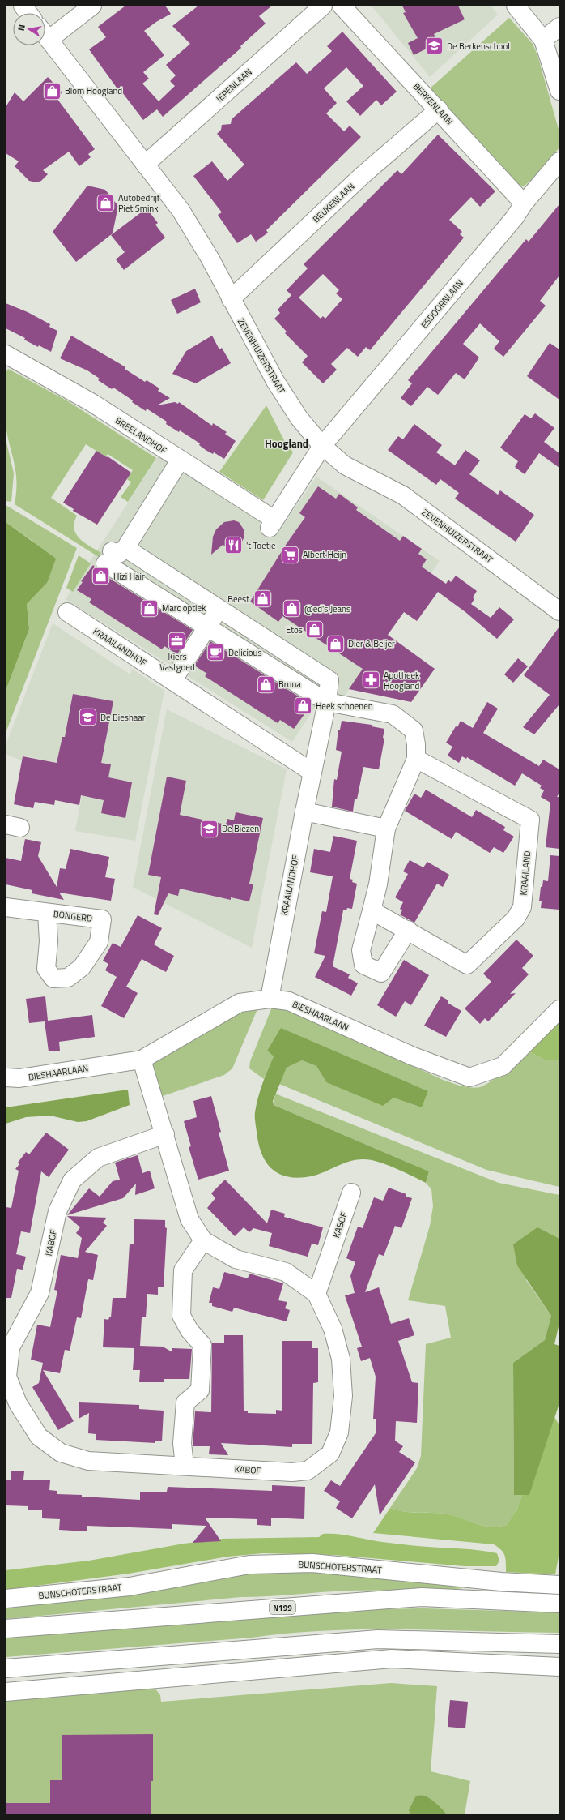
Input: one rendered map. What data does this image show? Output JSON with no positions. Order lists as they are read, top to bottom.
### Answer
{
  "streets": {
    "street": [
      "IEPENLAAN",
      "BERKENLAAN",
      "BEUKENLAAN",
      "ESDOORNLAAN",
      "ZEVENHUIZERSTRAAT",
      "BREELANDHOF",
      "KRAAILANDHOF",
      "KRAAILAND",
      "BONGERD",
      "BIESHAARLAAN",
      "KABOF",
      "BUNSCHOTERSTRAAT",
      "N199"
    ]
  },
  "crossings": [
    ["IEPENLAAN", "ZEVENHUIZERSTRAAT"],
    ["BERKENLAAN", "BEUKENLAAN"],
    ["BERKENLAAN", "ESDOORNLAAN"],
    ["BEUKENLAAN", "ZEVENHUIZERSTRAAT"],
    ["ESDOORNLAAN", "ZEVENHUIZERSTRAAT"],
    ["ESDOORNLAAN", "BREELANDHOF"],
    ["ZEVENHUIZERSTRAAT", "BREELANDHOF"],
    ["KRAAILANDHOF", "BIESHAARLAAN"],
    ["BIESHAARLAAN", "KABOF"]
  ],
  "districts": ["Hoogland"],
  "places": {
    "school or university": ["De Berkenschool", "De Bieshaar", "De Biezen"],
    "shop": [
      "Blom Hoogland",
      "Autobedrijf Piet Smink",
      "Hizi Hair",
      "Beest",
      "Marc optiek",
      "@ed's Jeans",
      "Etos",
      "Dier & Beijer",
      "Bruna",
      "Heek schoenen"
    ],
    "restaurant": ["'t Toetje"],
    "supermarket": ["Albert Heijn"],
    "office": ["Kiers Vastgoed"],
    "cafe": ["Delicious"],
    "pharmacy": ["Apotheek Hoogland"]
  },
  "north": "left"
}
